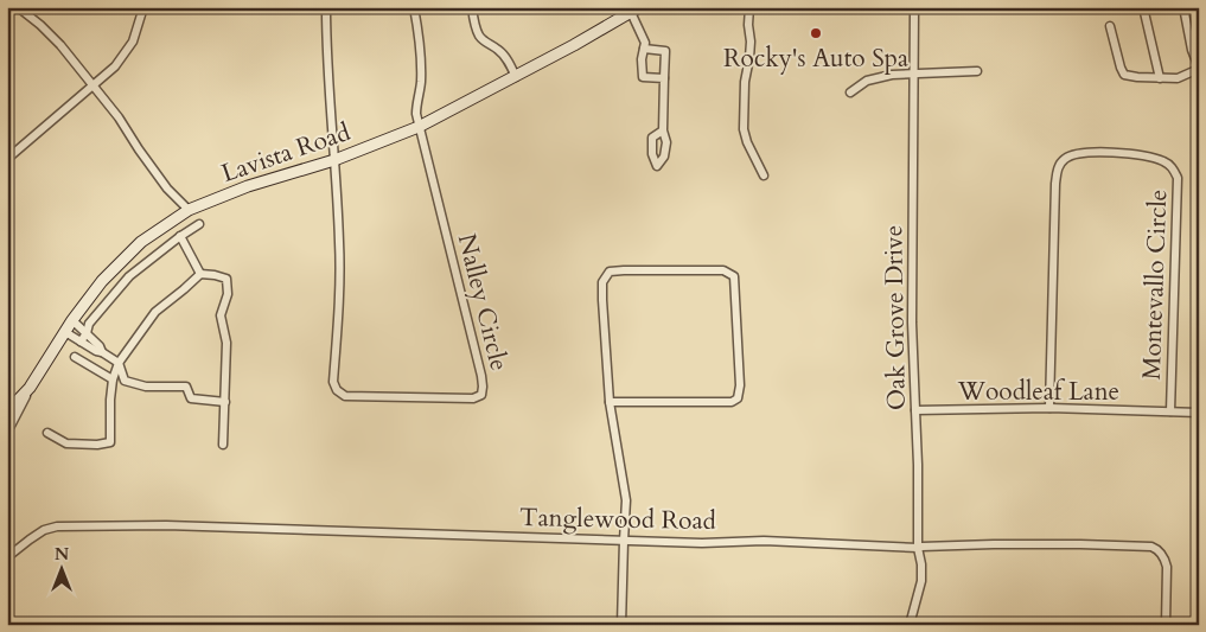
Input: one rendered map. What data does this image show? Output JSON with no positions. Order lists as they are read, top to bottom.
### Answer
{
  "streets": {
    "main road": ["Lavista Road"],
    "street": [
      "Montevallo Circle",
      "Nalley Circle",
      "Oak Grove Drive",
      "Woodleaf Lane",
      "Tanglewood Road"
    ]
  },
  "crossings": [
    ["Lavista Road", "Nalley Circle"],
    ["Montevallo Circle", "Woodleaf Lane"],
    ["Oak Grove Drive", "Woodleaf Lane"],
    ["Oak Grove Drive", "Tanglewood Road"]
  ],
  "places": ["Rocky's Auto Spa"],
  "north": "top"
}
